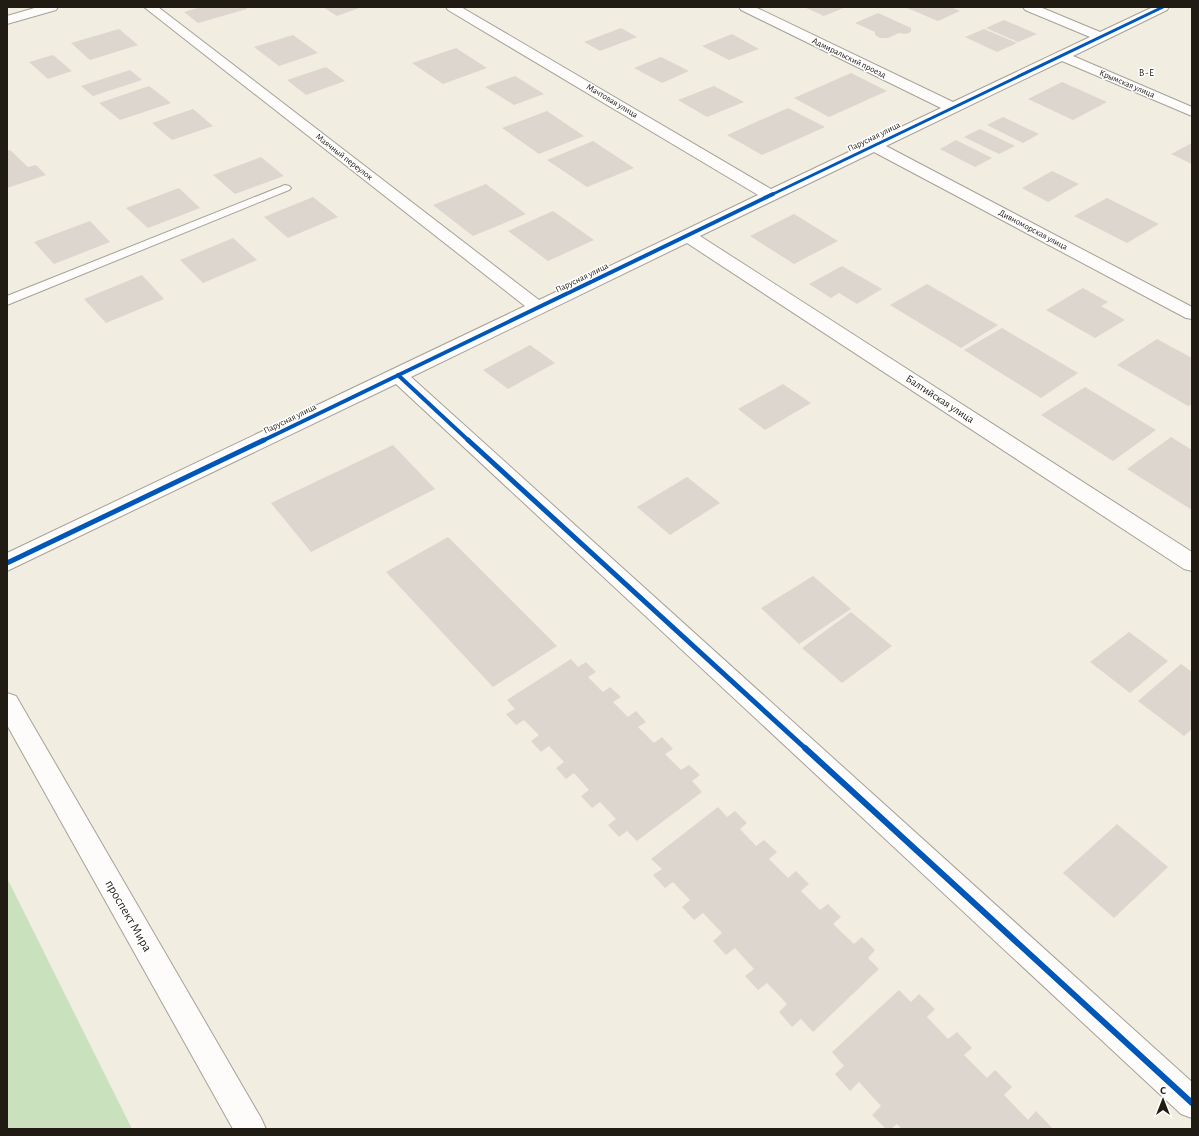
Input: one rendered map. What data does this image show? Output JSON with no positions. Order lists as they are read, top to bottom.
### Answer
{
  "streets": {
    "street": [
      "Адмиральский проезд",
      "Крымская улица",
      "Мачтовая улица",
      "Парусная улица",
      "Маячный переулок",
      "Дивноморская улица",
      "Балтийская улица",
      "проспект Мира"
    ]
  },
  "crossings": [
    ["Адмиральский проезд", "Парусная улица"],
    ["Крымская улица", "Парусная улица"],
    ["Мачтовая улица", "Парусная улица"],
    ["Парусная улица", "Маячный переулок"],
    ["Парусная улица", "Дивноморская улица"],
    ["Парусная улица", "Балтийская улица"]
  ],
  "districts": ["В-Е"],
  "north": "top"
}
